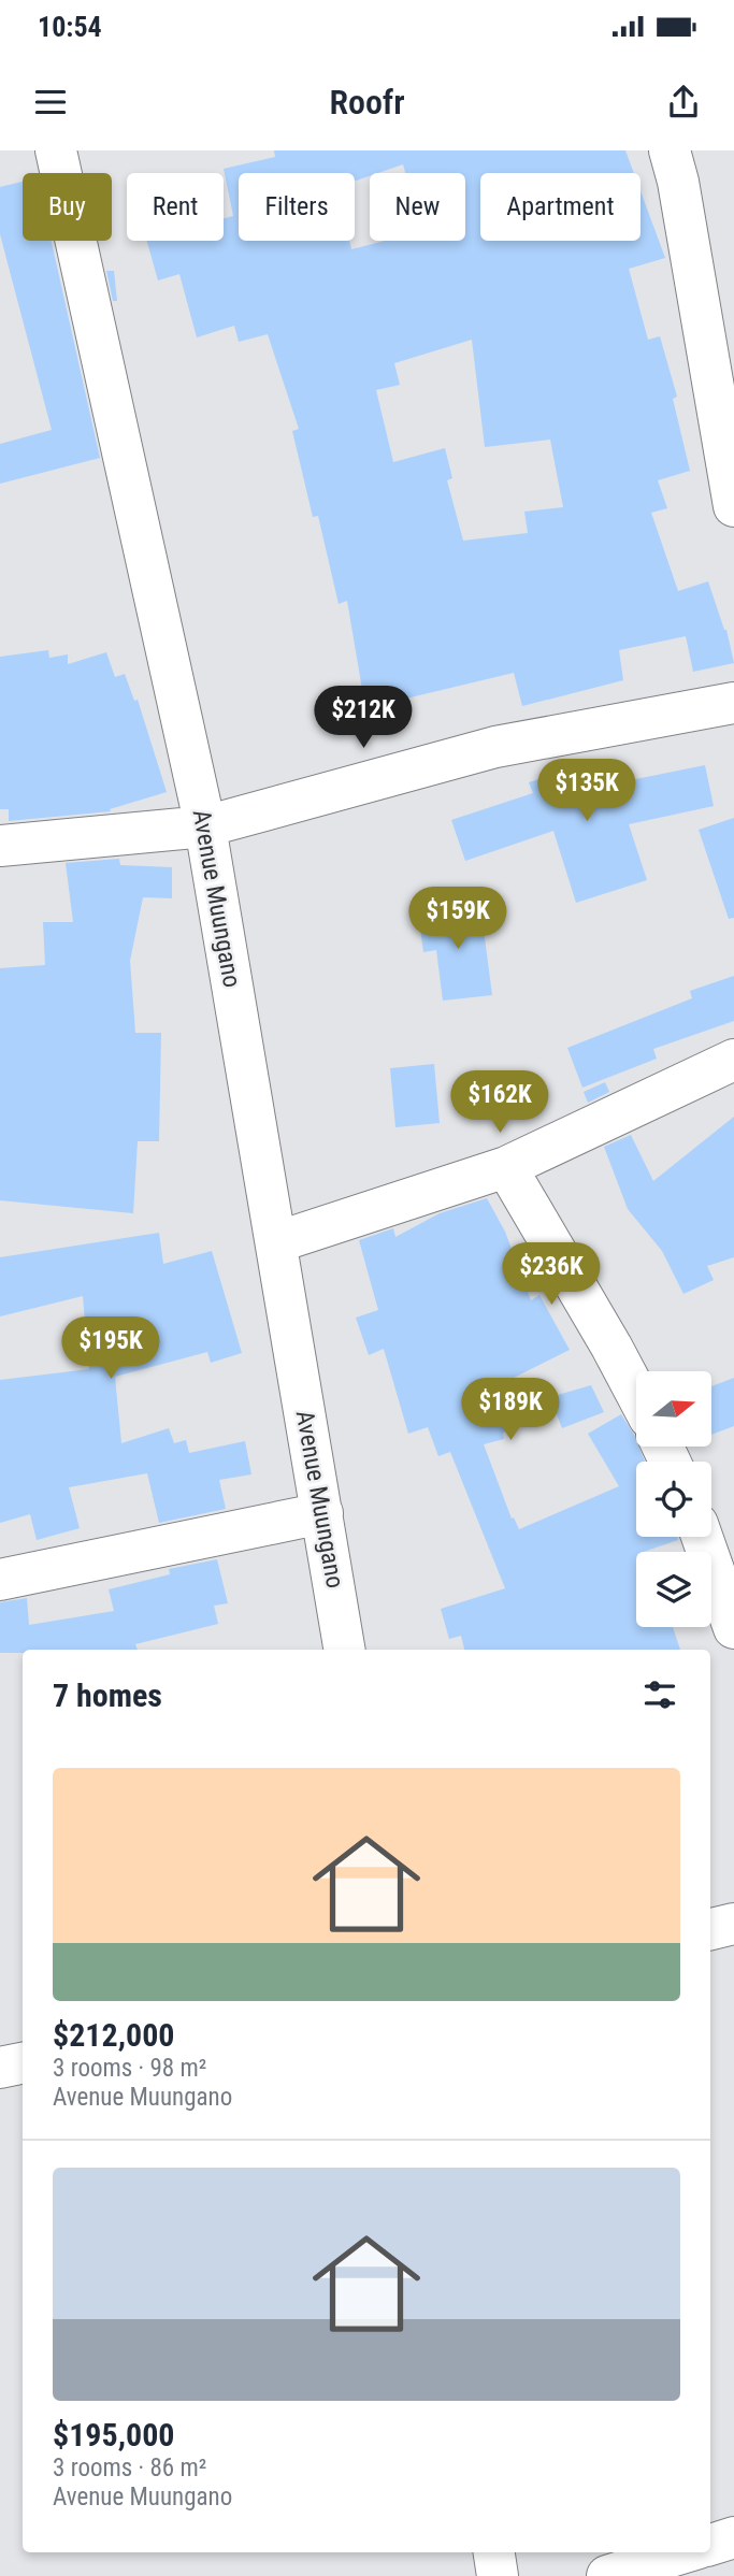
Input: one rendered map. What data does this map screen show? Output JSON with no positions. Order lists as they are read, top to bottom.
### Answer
{
  "streets": {
    "street": ["Avenue Muungano"]
  },
  "north": "right",
  "page": {
    "status": "10:54",
    "header": "Roofr",
    "chip": [
      "Buy",
      "Rent",
      "Filters",
      "New",
      "Apartment"
    ],
    "price": [
      "$212K",
      "$135K",
      "$159K",
      "$162K",
      "$236K",
      "$195K",
      "$189K"
    ],
    "heading": "7 homes",
    "list": [
      {
        "name": "$212,000",
        "note": "3 rooms · 98 m² · Avenue Muungano"
      },
      {
        "name": "$195,000",
        "note": "3 rooms · 86 m² · Avenue Muungano"
      }
    ]
  }
}
